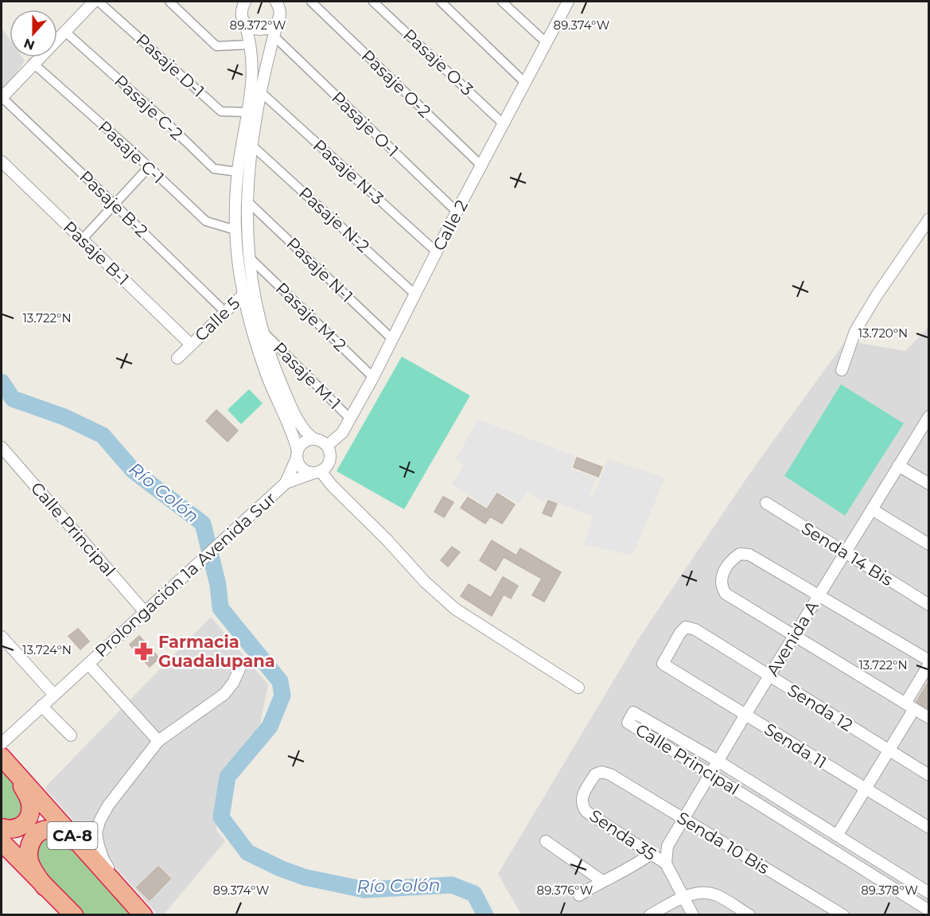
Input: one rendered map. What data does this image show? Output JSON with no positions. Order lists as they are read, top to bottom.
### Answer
{
  "streets": {
    "highway": ["CA-8"],
    "street": [
      "Pasaje O-3",
      "Pasaje D-1",
      "Pasaje O-2",
      "Pasaje C-2",
      "Pasaje O-1",
      "Pasaje C-1",
      "Pasaje N-3",
      "Pasaje B-2",
      "Pasaje N-2",
      "Calle 2",
      "Pasaje B-1",
      "Pasaje N-1",
      "Pasaje M-2",
      "Calle 5",
      "Pasaje M-1",
      "Calle Principal",
      "Senda 14 Bis",
      "Prolongación 1a Avenida Sur",
      "Avenida A",
      "Senda 12",
      "Senda 11",
      "Senda 35",
      "Senda 10 Bis"
    ]
  },
  "crossings": [
    ["Pasaje O-3", "Calle 2"],
    ["Pasaje O-2", "Calle 2"],
    ["Pasaje O-1", "Calle 2"],
    ["Pasaje N-3", "Calle 2"],
    ["Pasaje B-2", "Calle 5"],
    ["Pasaje N-2", "Calle 2"],
    ["Calle 2", "Pasaje N-1"],
    ["Calle 2", "Pasaje M-2"],
    ["Calle 2", "Pasaje M-1"],
    ["Calle 2", "Prolongación 1a Avenida Sur"],
    ["Pasaje B-1", "Calle 5"],
    ["Calle Principal", "Prolongación 1a Avenida Sur"],
    ["Calle Principal", "Avenida A"],
    ["Senda 14 Bis", "Avenida A"],
    ["Avenida A", "Senda 12"],
    ["Avenida A", "Senda 11"],
    ["Avenida A", "Senda 35"],
    ["Avenida A", "Senda 10 Bis"],
    ["Senda 12", "Senda 11"],
    ["Senda 35", "Senda 10 Bis"]
  ],
  "water": ["Río Colón"],
  "places": {
    "pharmacy": ["Farmacia Guadalupana"]
  },
  "north": "bottom",
  "coordinates": [
    "89.374°W",
    "89.372°W",
    "13.722°N",
    "13.720°N",
    "13.724°N",
    "89.376°W",
    "89.378°W"
  ]
}
